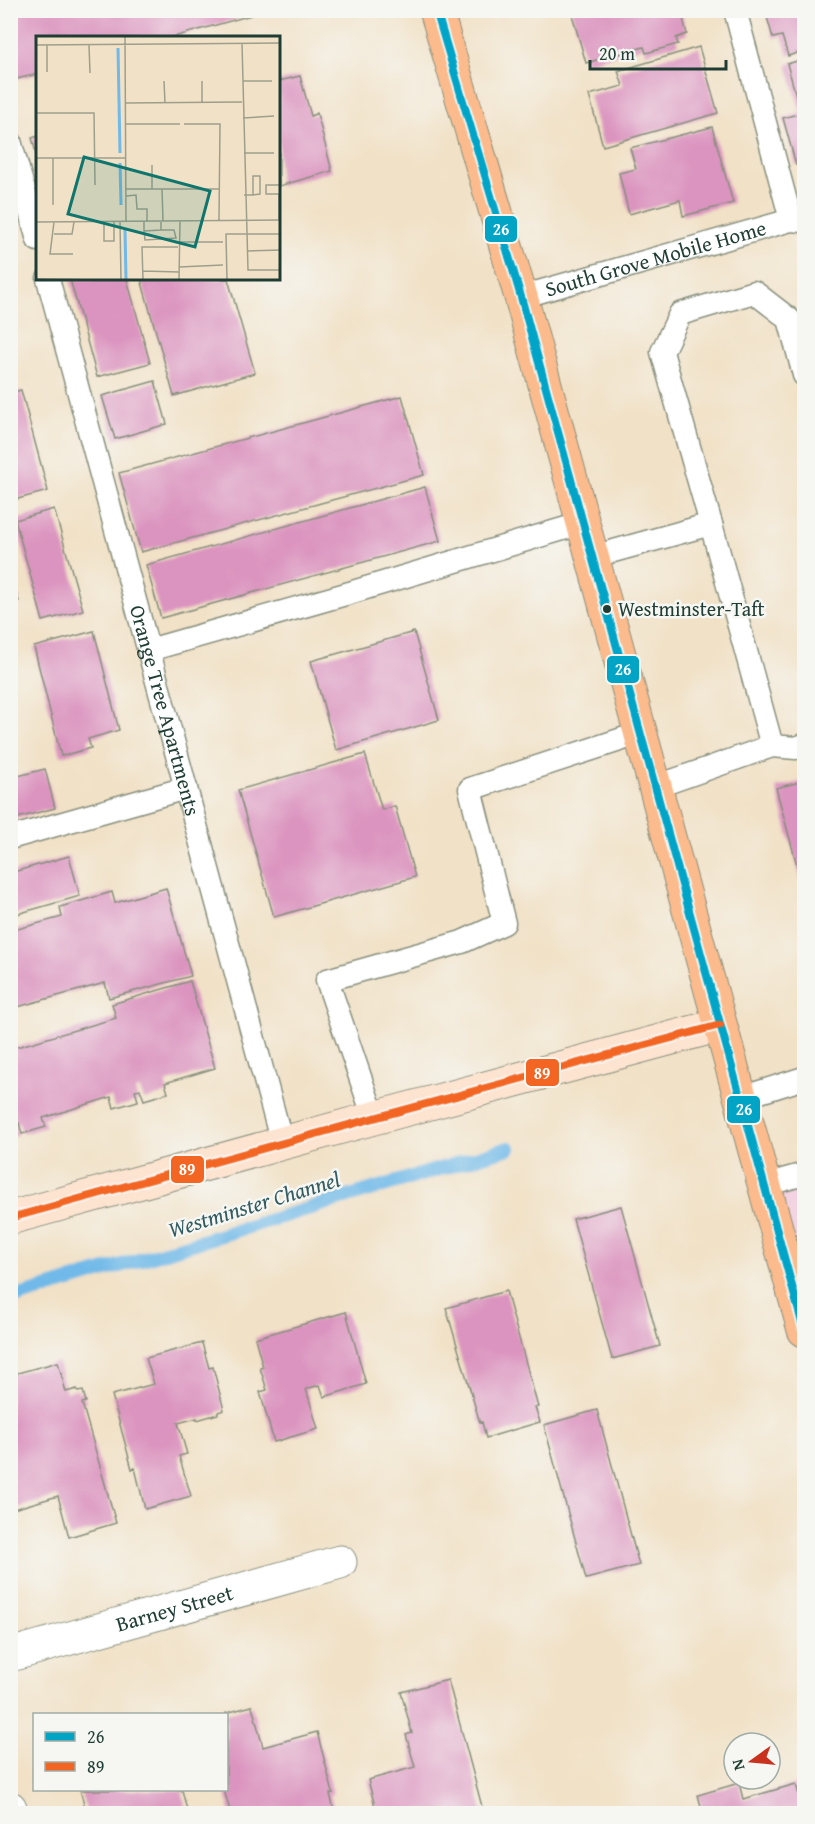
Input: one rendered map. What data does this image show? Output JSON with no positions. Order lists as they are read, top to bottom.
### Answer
{
  "streets": {
    "street": ["Barney Street"],
    "lane": ["South Grove Mobile Home", "Orange Tree Apartments"]
  },
  "water": ["Westminster Channel"],
  "places": ["Westminster-Taft"],
  "lines": ["transit line 26", "transit line 89"],
  "legend": ["26", "89"],
  "scale_bar": "20 m",
  "north": "left"
}
